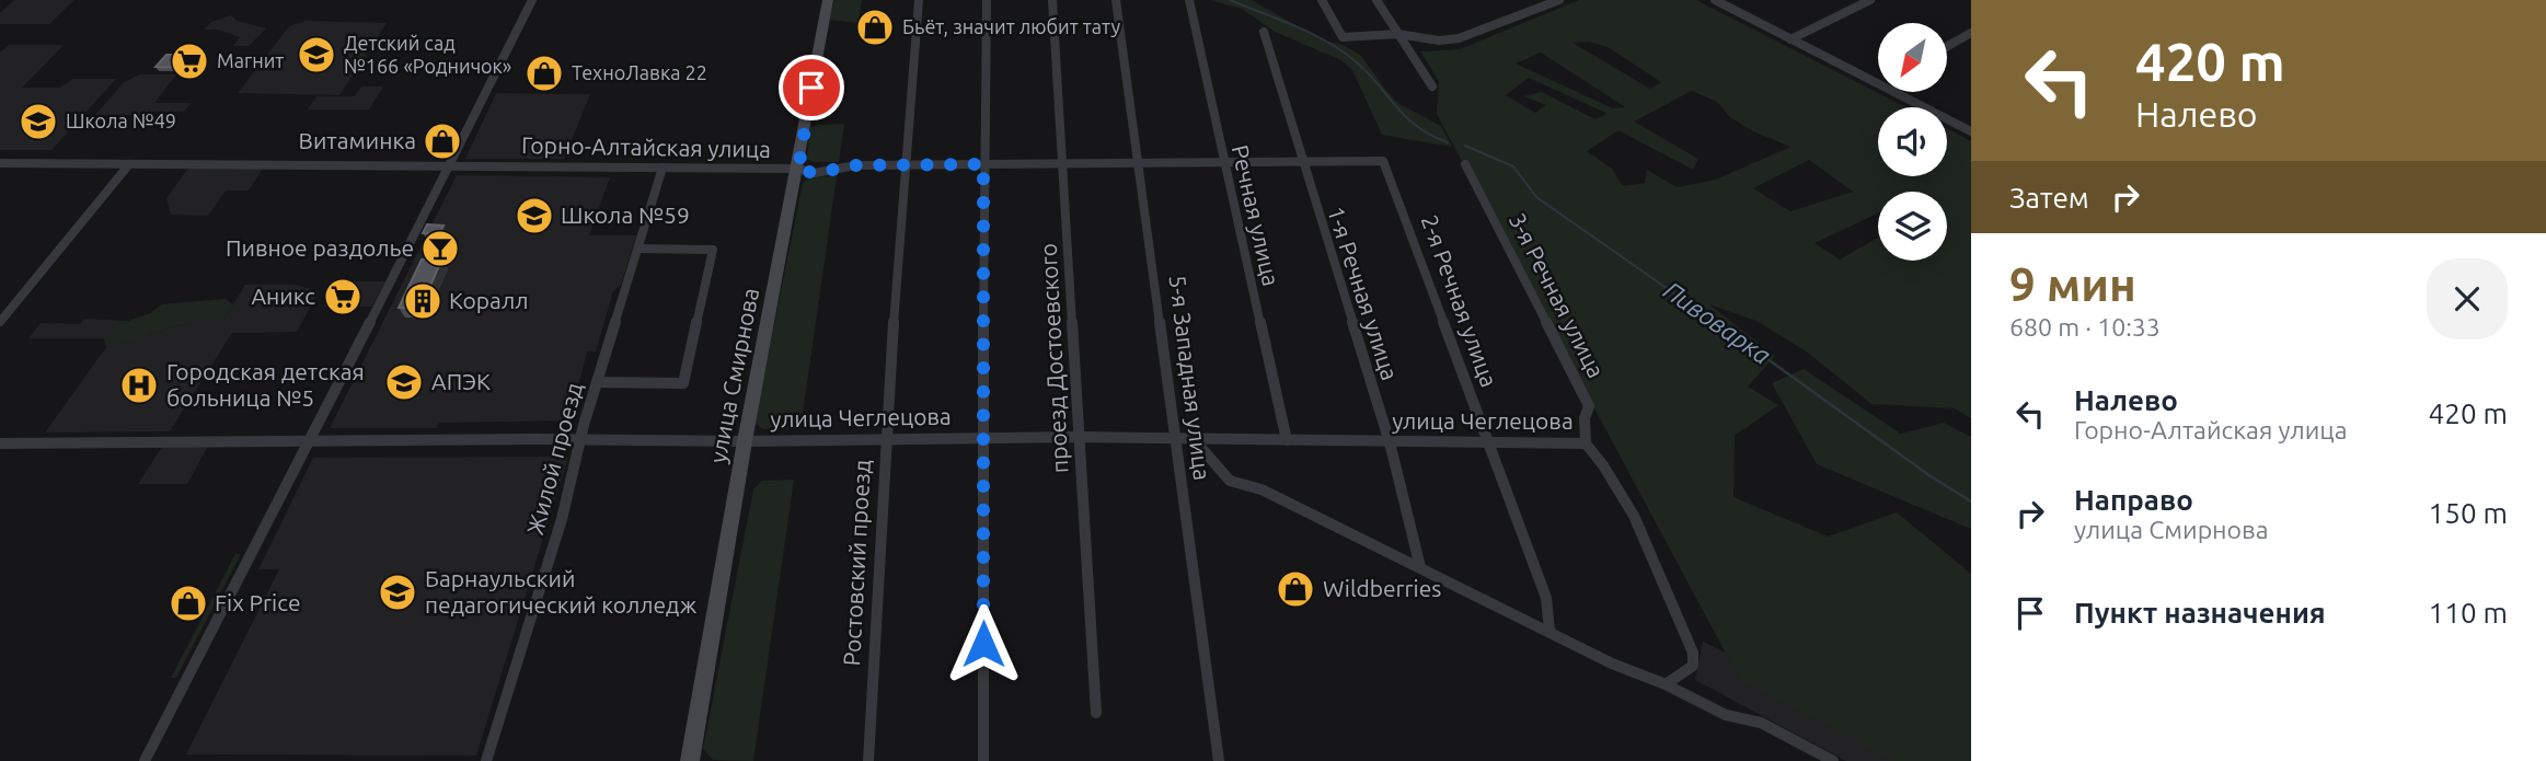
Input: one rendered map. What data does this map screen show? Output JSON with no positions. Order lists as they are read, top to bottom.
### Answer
{
  "streets": {
    "street": [
      "Горно-Алтайская улица",
      "Речная улица",
      "1-я Речная улица",
      "3-я Речная улица",
      "2-я Речная улица",
      "проезд Достоевского",
      "улица Смирнова",
      "5-я Западная улица",
      "улица Чеглецова",
      "Жилой проезд",
      "Ростовский проезд"
    ]
  },
  "crossings": [
    ["Горно-Алтайская улица", "Речная улица"],
    ["Горно-Алтайская улица", "1-я Речная улица"],
    ["Горно-Алтайская улица", "2-я Речная улица"],
    ["Горно-Алтайская улица", "проезд Достоевского"],
    ["Горно-Алтайская улица", "улица Смирнова"],
    ["Горно-Алтайская улица", "5-я Западная улица"],
    ["Горно-Алтайская улица", "Жилой проезд"],
    ["Горно-Алтайская улица", "Ростовский проезд"],
    ["Речная улица", "улица Чеглецова"],
    ["1-я Речная улица", "улица Чеглецова"],
    ["3-я Речная улица", "улица Чеглецова"],
    ["2-я Речная улица", "улица Чеглецова"],
    ["проезд Достоевского", "улица Чеглецова"],
    ["улица Смирнова", "улица Чеглецова"],
    ["5-я Западная улица", "улица Чеглецова"],
    ["улица Чеглецова", "Жилой проезд"],
    ["улица Чеглецова", "Ростовский проезд"]
  ],
  "water": ["Пивоварка"],
  "places": {
    "shop": [
      "Бьёт, значит любит тату",
      "ТехноЛавка 22",
      "Витаминка",
      "Wildberries",
      "Fix Price"
    ],
    "school or university": [
      "Детский сад №166 «Родничок»",
      "Школа №49",
      "Школа №59",
      "АПЭК",
      "Барнаульский педагогический колледж"
    ],
    "supermarket": ["Магнит", "Аникс"],
    "bar": ["Пивное раздолье"],
    "building": ["Коралл"],
    "hospital": ["Городская детская больница №5"]
  },
  "north": "bottom left",
  "page": {
    "turn": ["420 m", "Налево"],
    "then": "Затем",
    "heading": ["9 мин", "680 m · 10:33"],
    "list": [
      {
        "name": "Налево",
        "note": "Горно-Алтайская улица",
        "value": "420 m"
      },
      {
        "name": "Направо",
        "note": "улица Смирнова",
        "value": "150 m"
      },
      {
        "name": "Пункт назначения",
        "value": "110 m"
      }
    ]
  }
}
